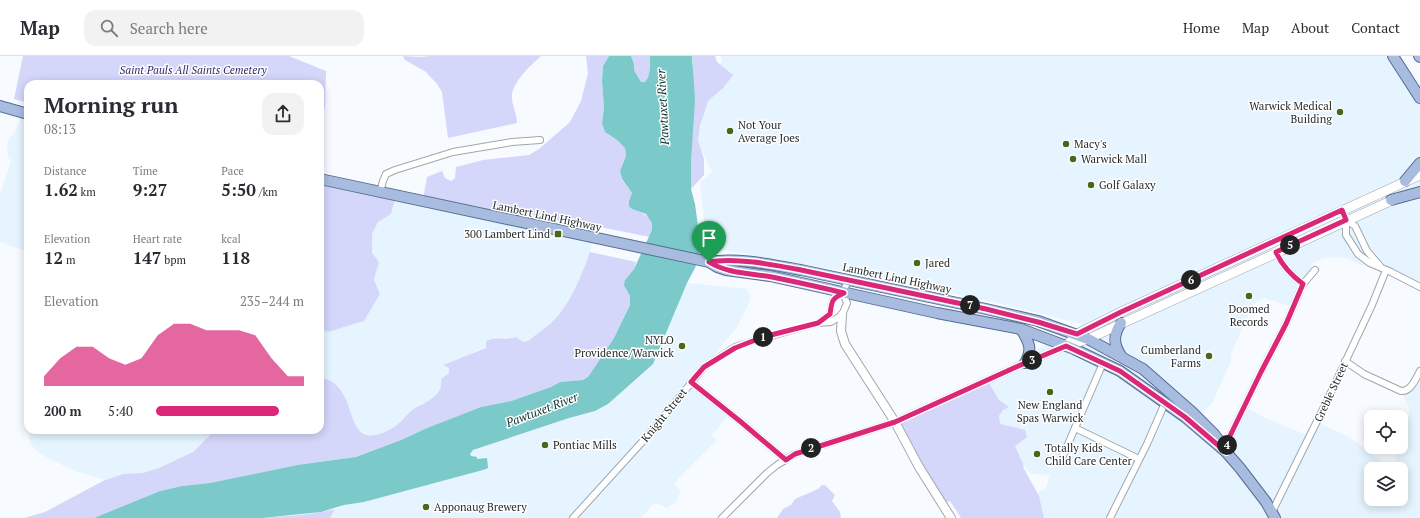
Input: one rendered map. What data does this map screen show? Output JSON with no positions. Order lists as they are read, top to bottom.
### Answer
{
  "streets": {
    "main road": ["Lambert Lind Highway"],
    "street": ["Greble Street", "Knight Street"]
  },
  "crossings": [
    ["Lambert Lind Highway", "Greble Street"]
  ],
  "water": ["Pawtuxet River"],
  "parks": ["Saint Pauls All Saints Cemetery"],
  "places": {
    "other": [
      "Warwick Medical Building",
      "Not Your Average Joes",
      "Macy's",
      "Warwick Mall",
      "Golf Galaxy",
      "Jared",
      "Doomed Records",
      "NYLO Providence/Warwick",
      "Cumberland Farms",
      "New England Spas Warwick",
      "Pontiac Mills",
      "Totally Kids Child Care Center",
      "Apponaug Brewery"
    ],
    "transit": ["300 Lambert Lind"]
  },
  "page": {
    "header": "Map",
    "search": "Search here",
    "nav": [
      "Home",
      "Map",
      "About",
      "Contact"
    ],
    "heading": ["Morning run", "08:13"],
    "stats": [
      ["Distance", "1.62 km"],
      ["Time", "9:27"],
      ["Pace", "5:50 /km"],
      ["Elevation", "12 m"],
      ["Heart rate", "147 bpm"],
      ["kcal", "118"]
    ],
    "pins": [
      "5",
      "6",
      "7",
      "1",
      "3",
      "4",
      "2"
    ],
    "chart": ["Elevation", "235–244 m"],
    "list": [
      {
        "name": "200 m",
        "note": "5:40"
      }
    ]
  }
}
